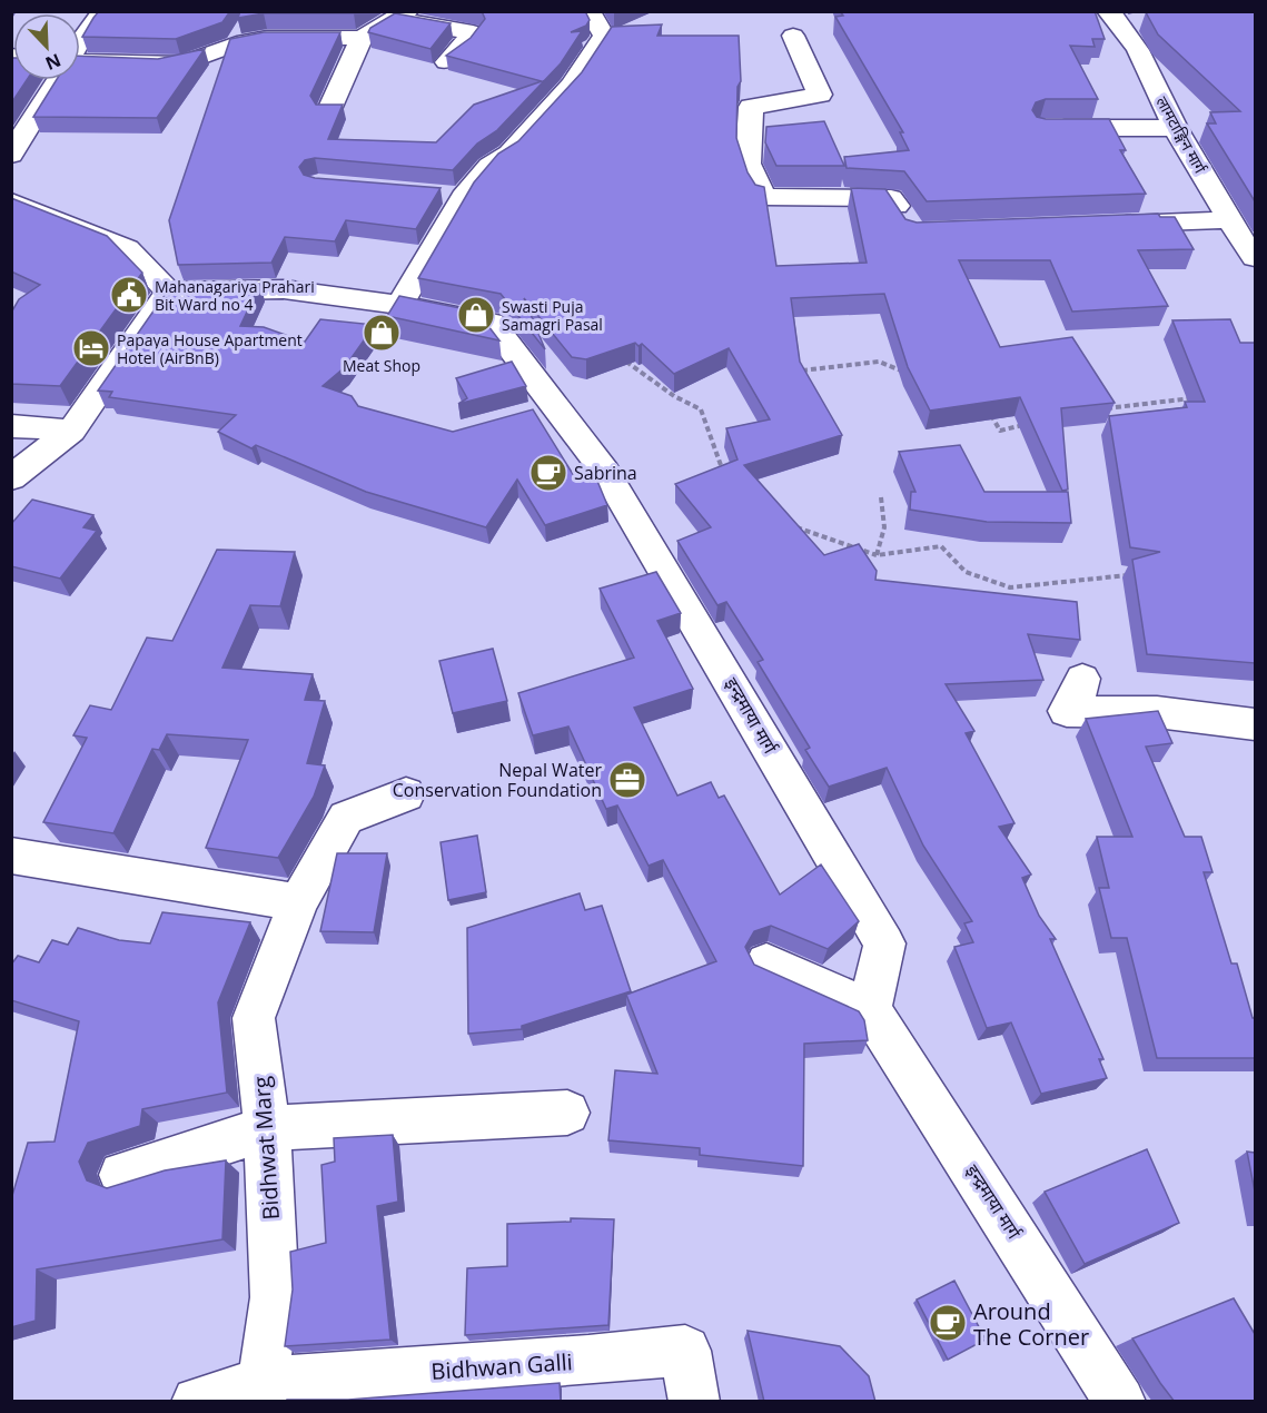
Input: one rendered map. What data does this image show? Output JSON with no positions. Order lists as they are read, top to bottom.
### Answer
{
  "streets": {
    "street": [
      "लामटाङ्गिन मार्ग",
      "इन्द्रमाया मार्ग",
      "Bidhwat Marg",
      "Bidhwan Galli"
    ]
  },
  "crossings": [
    ["Bidhwat Marg", "Bidhwan Galli"]
  ],
  "places": {
    "public building": ["Mahanagariya Prahari Bit Ward no 4"],
    "shop": ["Swasti Puja Samagri Pasal", "Meat Shop"],
    "hotel": ["Papaya House Apartment Hotel (AirBnB)"],
    "cafe": ["Sabrina", "Around The Corner"],
    "office": ["Nepal Water Conservation Foundation"]
  },
  "north": "bottom right"
}
